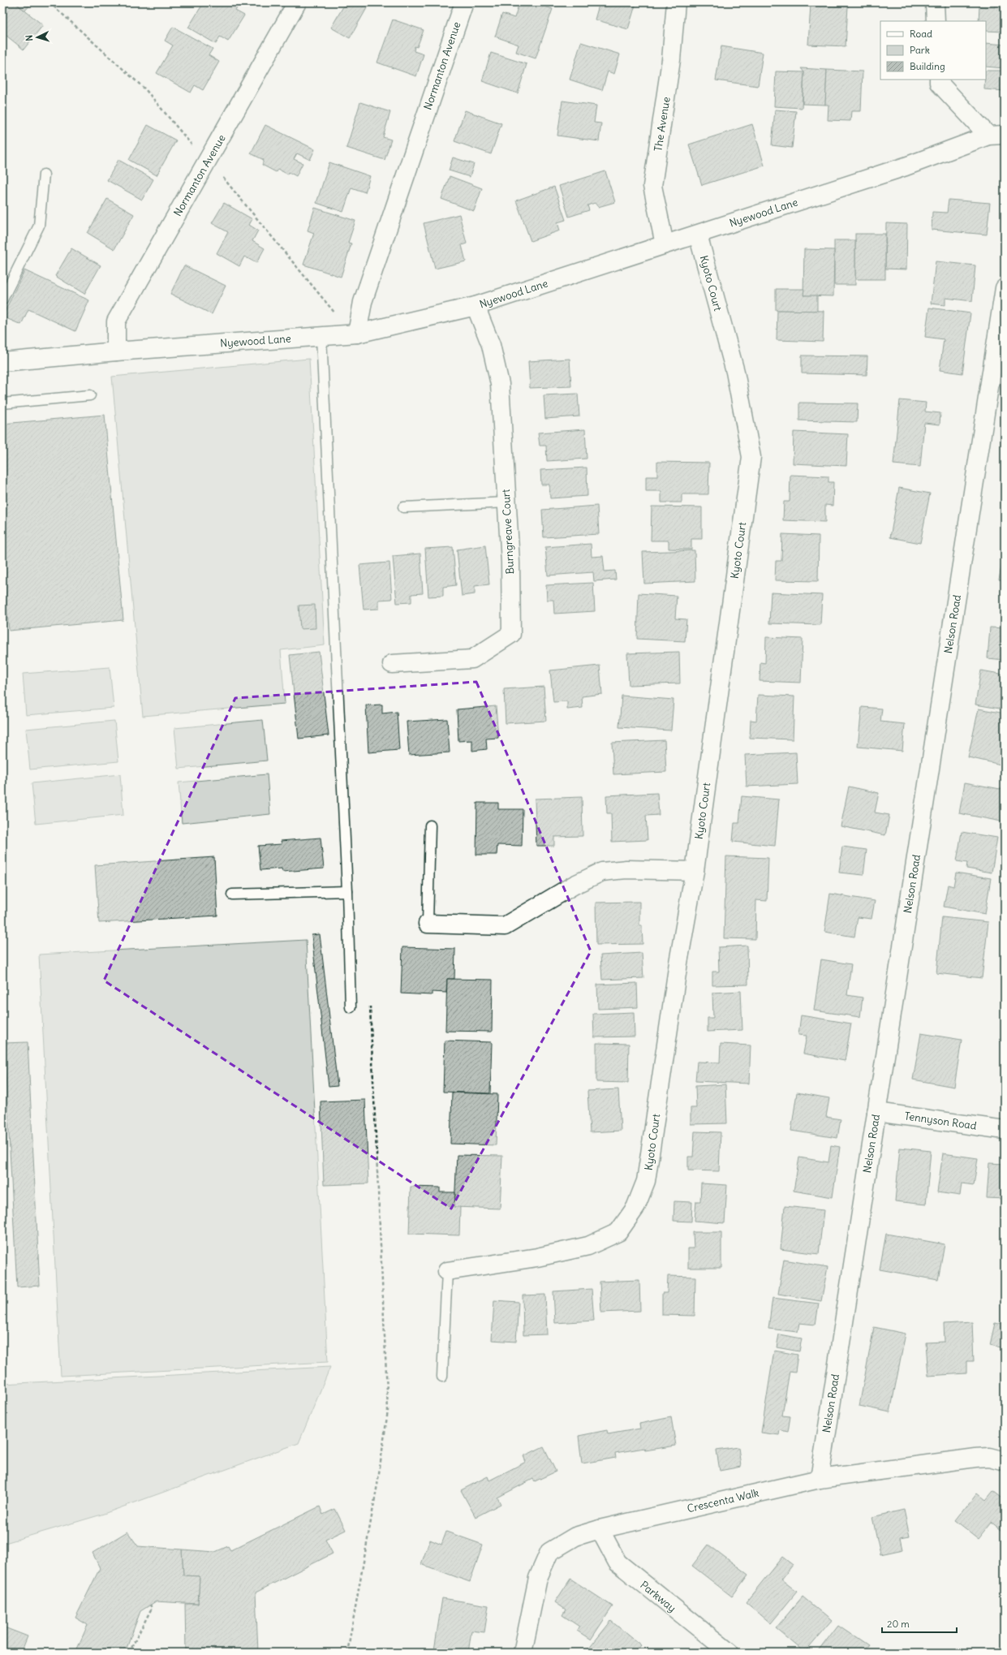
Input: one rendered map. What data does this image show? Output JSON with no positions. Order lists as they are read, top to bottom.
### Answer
{
  "streets": {
    "street": [
      "Normanton Avenue",
      "The Avenue",
      "Nyewood Lane",
      "Kyoto Court",
      "Burngreave Court",
      "Nelson Road",
      "Tennyson Road",
      "Crescenta Walk",
      "Parkway"
    ]
  },
  "crossings": [
    ["Normanton Avenue", "Nyewood Lane"],
    ["The Avenue", "Nyewood Lane"],
    ["Nyewood Lane", "Kyoto Court"],
    ["Nyewood Lane", "Burngreave Court"],
    ["Nelson Road", "Tennyson Road"],
    ["Nelson Road", "Crescenta Walk"],
    ["Crescenta Walk", "Parkway"]
  ],
  "legend": ["Road", "Park", "Building"],
  "scale_bar": "20 m",
  "north": "left"
}
